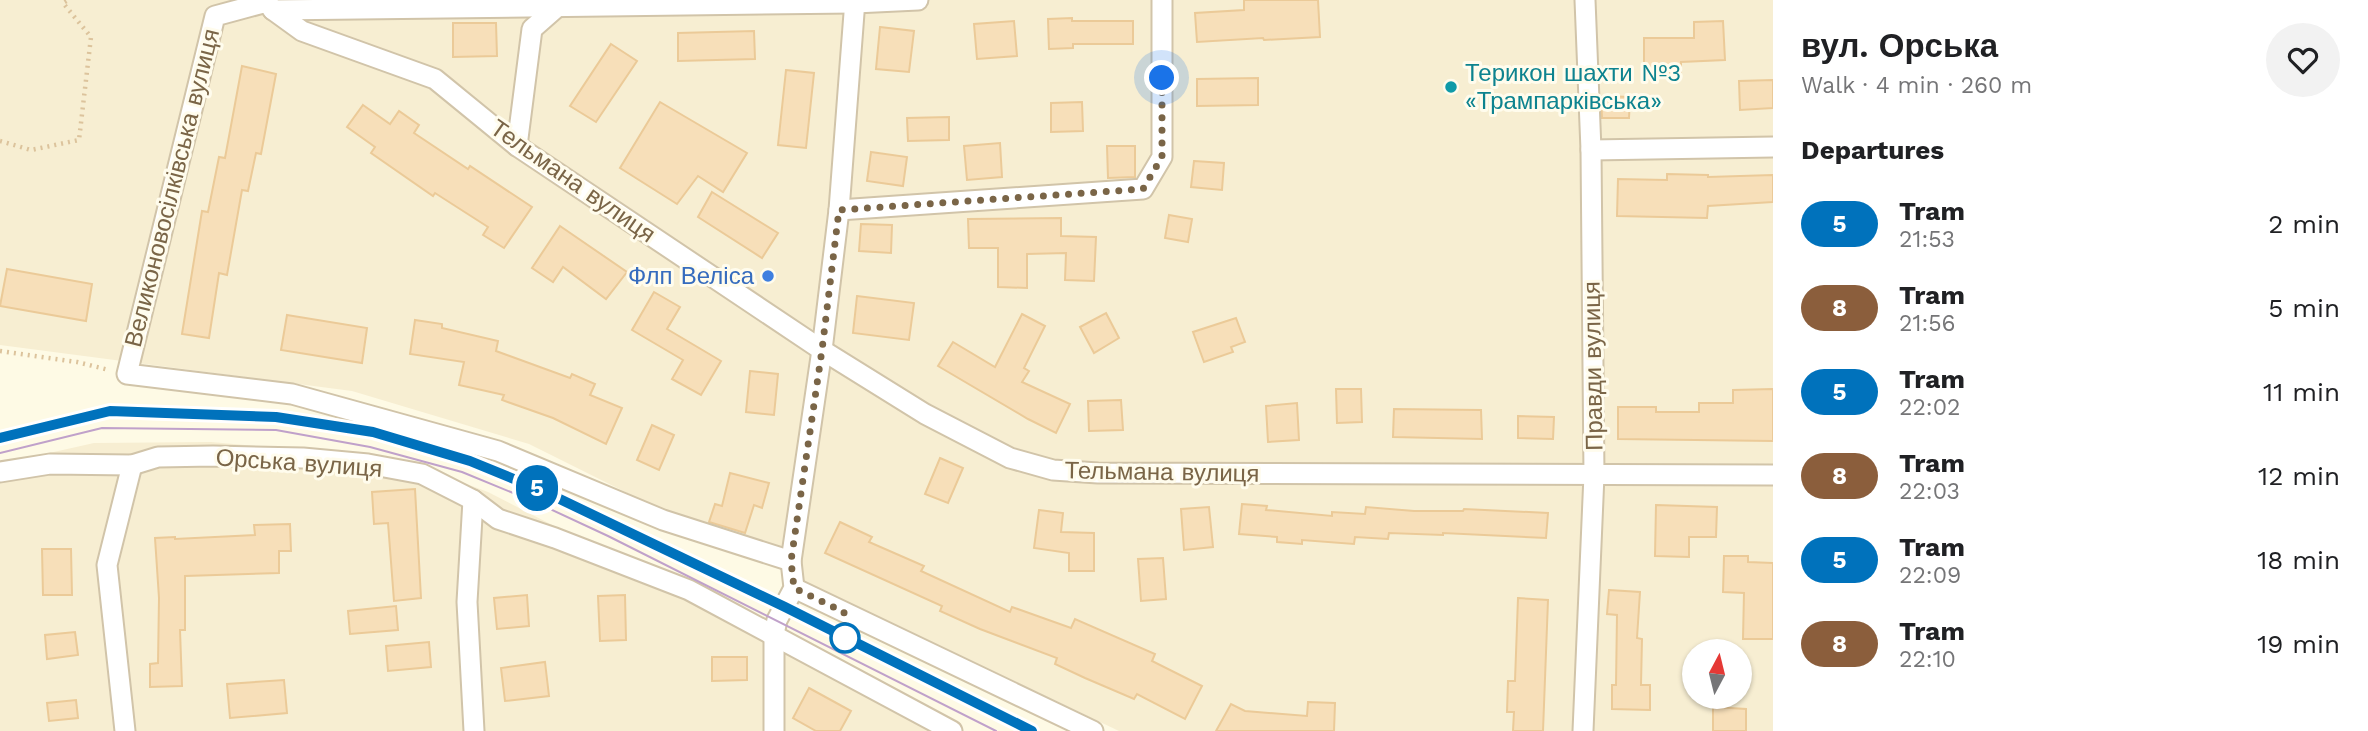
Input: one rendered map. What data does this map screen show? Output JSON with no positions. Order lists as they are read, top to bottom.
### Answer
{
  "streets": {
    "street": [
      "Тельмана вулиця",
      "Великоновосілківська вулиця",
      "Правди вулиця",
      "Орська вулиця"
    ]
  },
  "crossings": [
    ["Тельмана вулиця", "Великоновосілківська вулиця"],
    ["Тельмана вулиця", "Правди вулиця"]
  ],
  "places": ["Терикон шахти №3 «Трампарківська»", "Флп Веліса"],
  "lines": ["tram line 5"],
  "north": "top",
  "page": {
    "on_map": "5",
    "heading": [
      ["вул. Орська", "Walk · 4 min · 260 m"],
      "Departures"
    ],
    "list": [
      {
        "mark": "5",
        "name": "Tram",
        "note": "21:53",
        "value": "2 min"
      },
      {
        "mark": "8",
        "name": "Tram",
        "note": "21:56",
        "value": "5 min"
      },
      {
        "mark": "5",
        "name": "Tram",
        "note": "22:02",
        "value": "11 min"
      },
      {
        "mark": "8",
        "name": "Tram",
        "note": "22:03",
        "value": "12 min"
      },
      {
        "mark": "5",
        "name": "Tram",
        "note": "22:09",
        "value": "18 min"
      },
      {
        "mark": "8",
        "name": "Tram",
        "note": "22:10",
        "value": "19 min"
      }
    ]
  }
}
